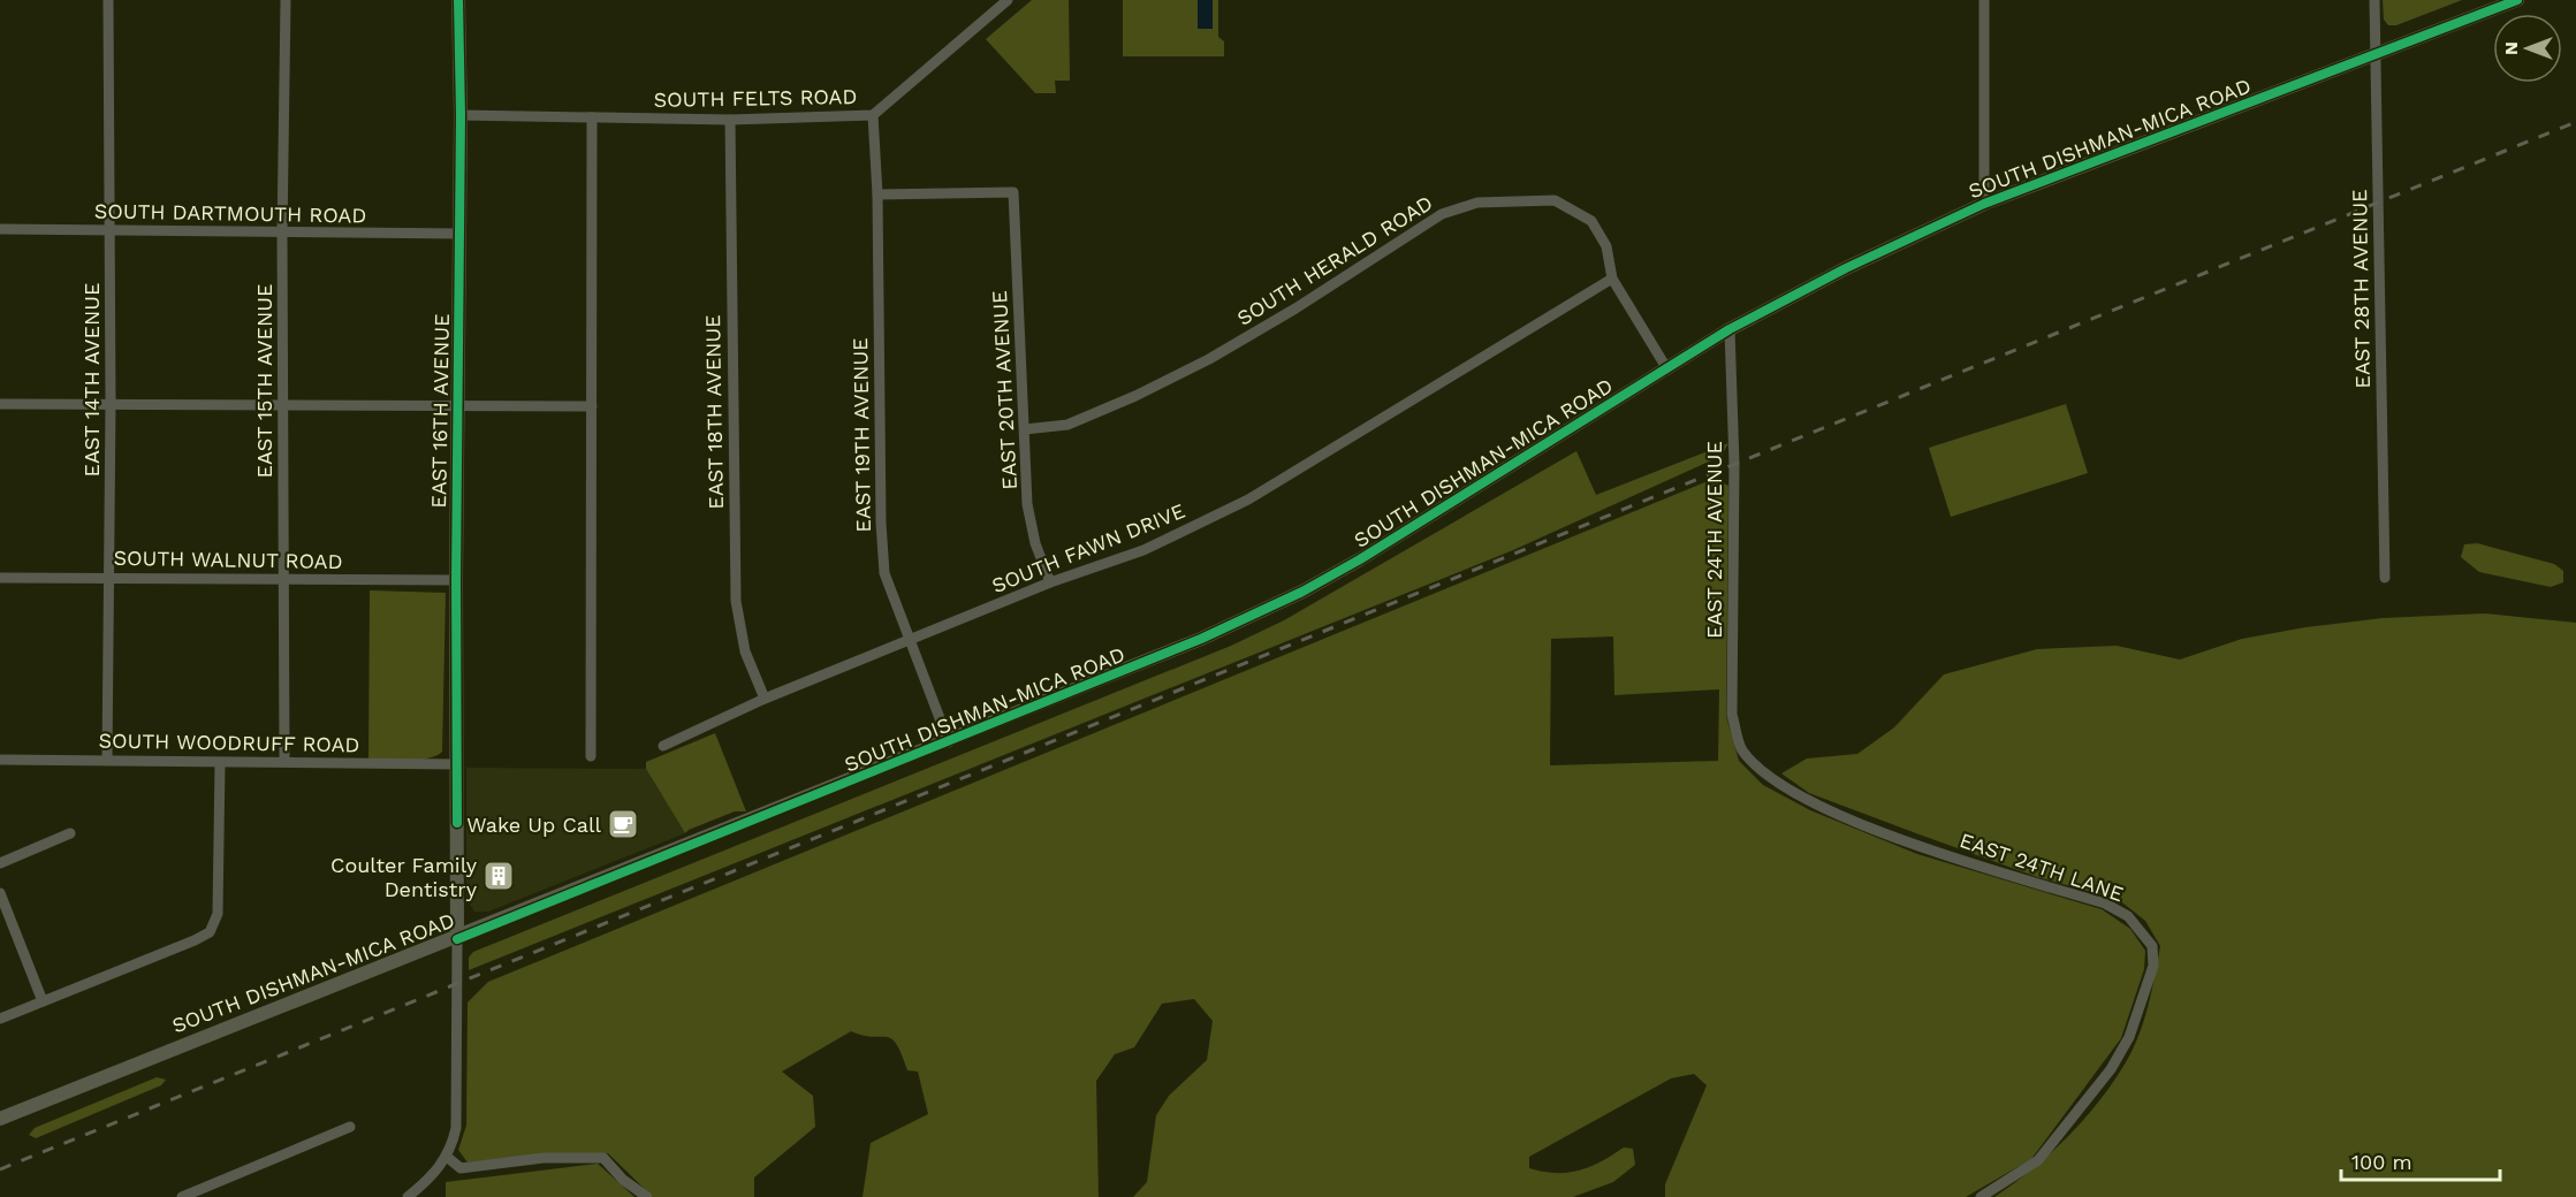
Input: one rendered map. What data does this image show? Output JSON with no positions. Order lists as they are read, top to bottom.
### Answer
{
  "streets": {
    "main road": ["SOUTH DISHMAN-MICA ROAD", "EAST 16TH AVENUE"],
    "street": [
      "SOUTH FELTS ROAD",
      "SOUTH DARTMOUTH ROAD",
      "SOUTH HERALD ROAD",
      "EAST 28TH AVENUE",
      "EAST 14TH AVENUE",
      "EAST 15TH AVENUE",
      "EAST 20TH AVENUE",
      "EAST 18TH AVENUE",
      "EAST 19TH AVENUE",
      "EAST 24TH AVENUE",
      "SOUTH FAWN DRIVE",
      "SOUTH WALNUT ROAD",
      "SOUTH WOODRUFF ROAD",
      "EAST 24TH LANE"
    ]
  },
  "crossings": [
    ["SOUTH FELTS ROAD", "EAST 16TH AVENUE"],
    ["SOUTH FELTS ROAD", "EAST 18TH AVENUE"],
    ["SOUTH FELTS ROAD", "EAST 19TH AVENUE"],
    ["SOUTH DISHMAN-MICA ROAD", "SOUTH HERALD ROAD"],
    ["SOUTH DISHMAN-MICA ROAD", "EAST 28TH AVENUE"],
    ["SOUTH DISHMAN-MICA ROAD", "EAST 16TH AVENUE"],
    ["SOUTH DISHMAN-MICA ROAD", "EAST 19TH AVENUE"],
    ["SOUTH DISHMAN-MICA ROAD", "EAST 24TH AVENUE"],
    ["SOUTH DARTMOUTH ROAD", "EAST 14TH AVENUE"],
    ["SOUTH DARTMOUTH ROAD", "EAST 15TH AVENUE"],
    ["SOUTH DARTMOUTH ROAD", "EAST 16TH AVENUE"],
    ["SOUTH HERALD ROAD", "EAST 20TH AVENUE"],
    ["SOUTH HERALD ROAD", "SOUTH FAWN DRIVE"],
    ["EAST 14TH AVENUE", "SOUTH WALNUT ROAD"],
    ["EAST 14TH AVENUE", "SOUTH WOODRUFF ROAD"],
    ["EAST 15TH AVENUE", "SOUTH WALNUT ROAD"],
    ["EAST 15TH AVENUE", "SOUTH WOODRUFF ROAD"],
    ["EAST 20TH AVENUE", "EAST 19TH AVENUE"],
    ["EAST 20TH AVENUE", "SOUTH FAWN DRIVE"],
    ["EAST 16TH AVENUE", "SOUTH WALNUT ROAD"],
    ["EAST 16TH AVENUE", "SOUTH WOODRUFF ROAD"],
    ["EAST 18TH AVENUE", "SOUTH FAWN DRIVE"],
    ["EAST 19TH AVENUE", "SOUTH FAWN DRIVE"],
    ["EAST 24TH AVENUE", "EAST 24TH LANE"]
  ],
  "places": {
    "cafe": ["Wake Up Call"],
    "building": ["Coulter Family Dentistry"]
  },
  "scale_bar": "100 m",
  "north": "left"
}
